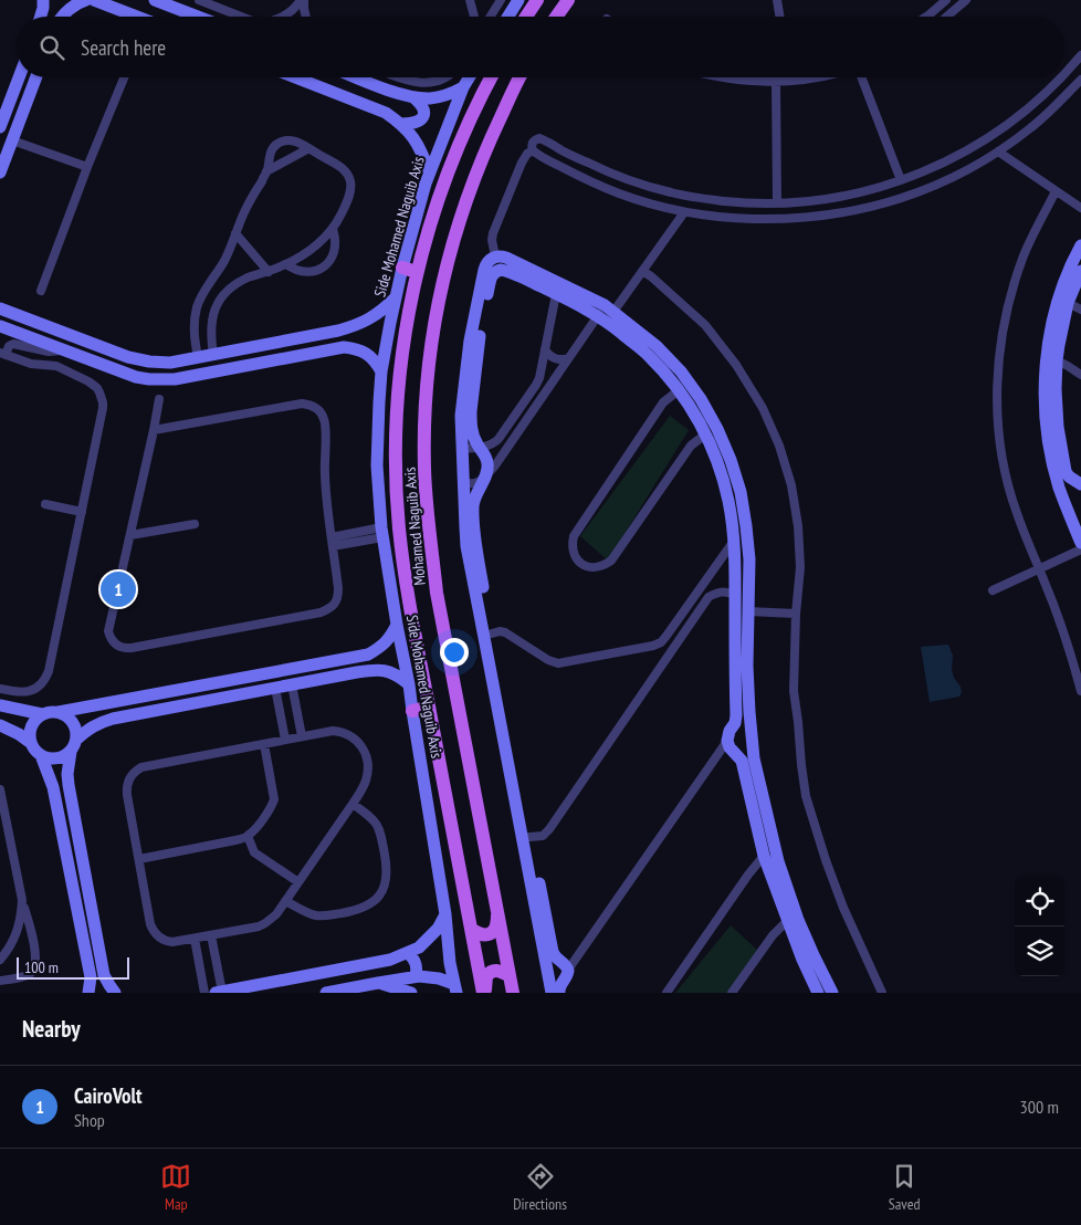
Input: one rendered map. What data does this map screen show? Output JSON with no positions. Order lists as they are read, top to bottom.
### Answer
{
  "streets": {
    "main road": ["Mohamed Naguib Axis"],
    "street": ["Side Mohamed Naguib Axis"]
  },
  "scale_bar": "100 m",
  "page": {
    "search": "Search here",
    "pins": "1",
    "scale": "100 m",
    "heading": "Nearby",
    "list": [
      {
        "mark": "1",
        "name": "CairoVolt",
        "note": "Shop",
        "value": "300 m"
      }
    ],
    "nav": ["Map", "Directions", "Saved"]
  }
}
